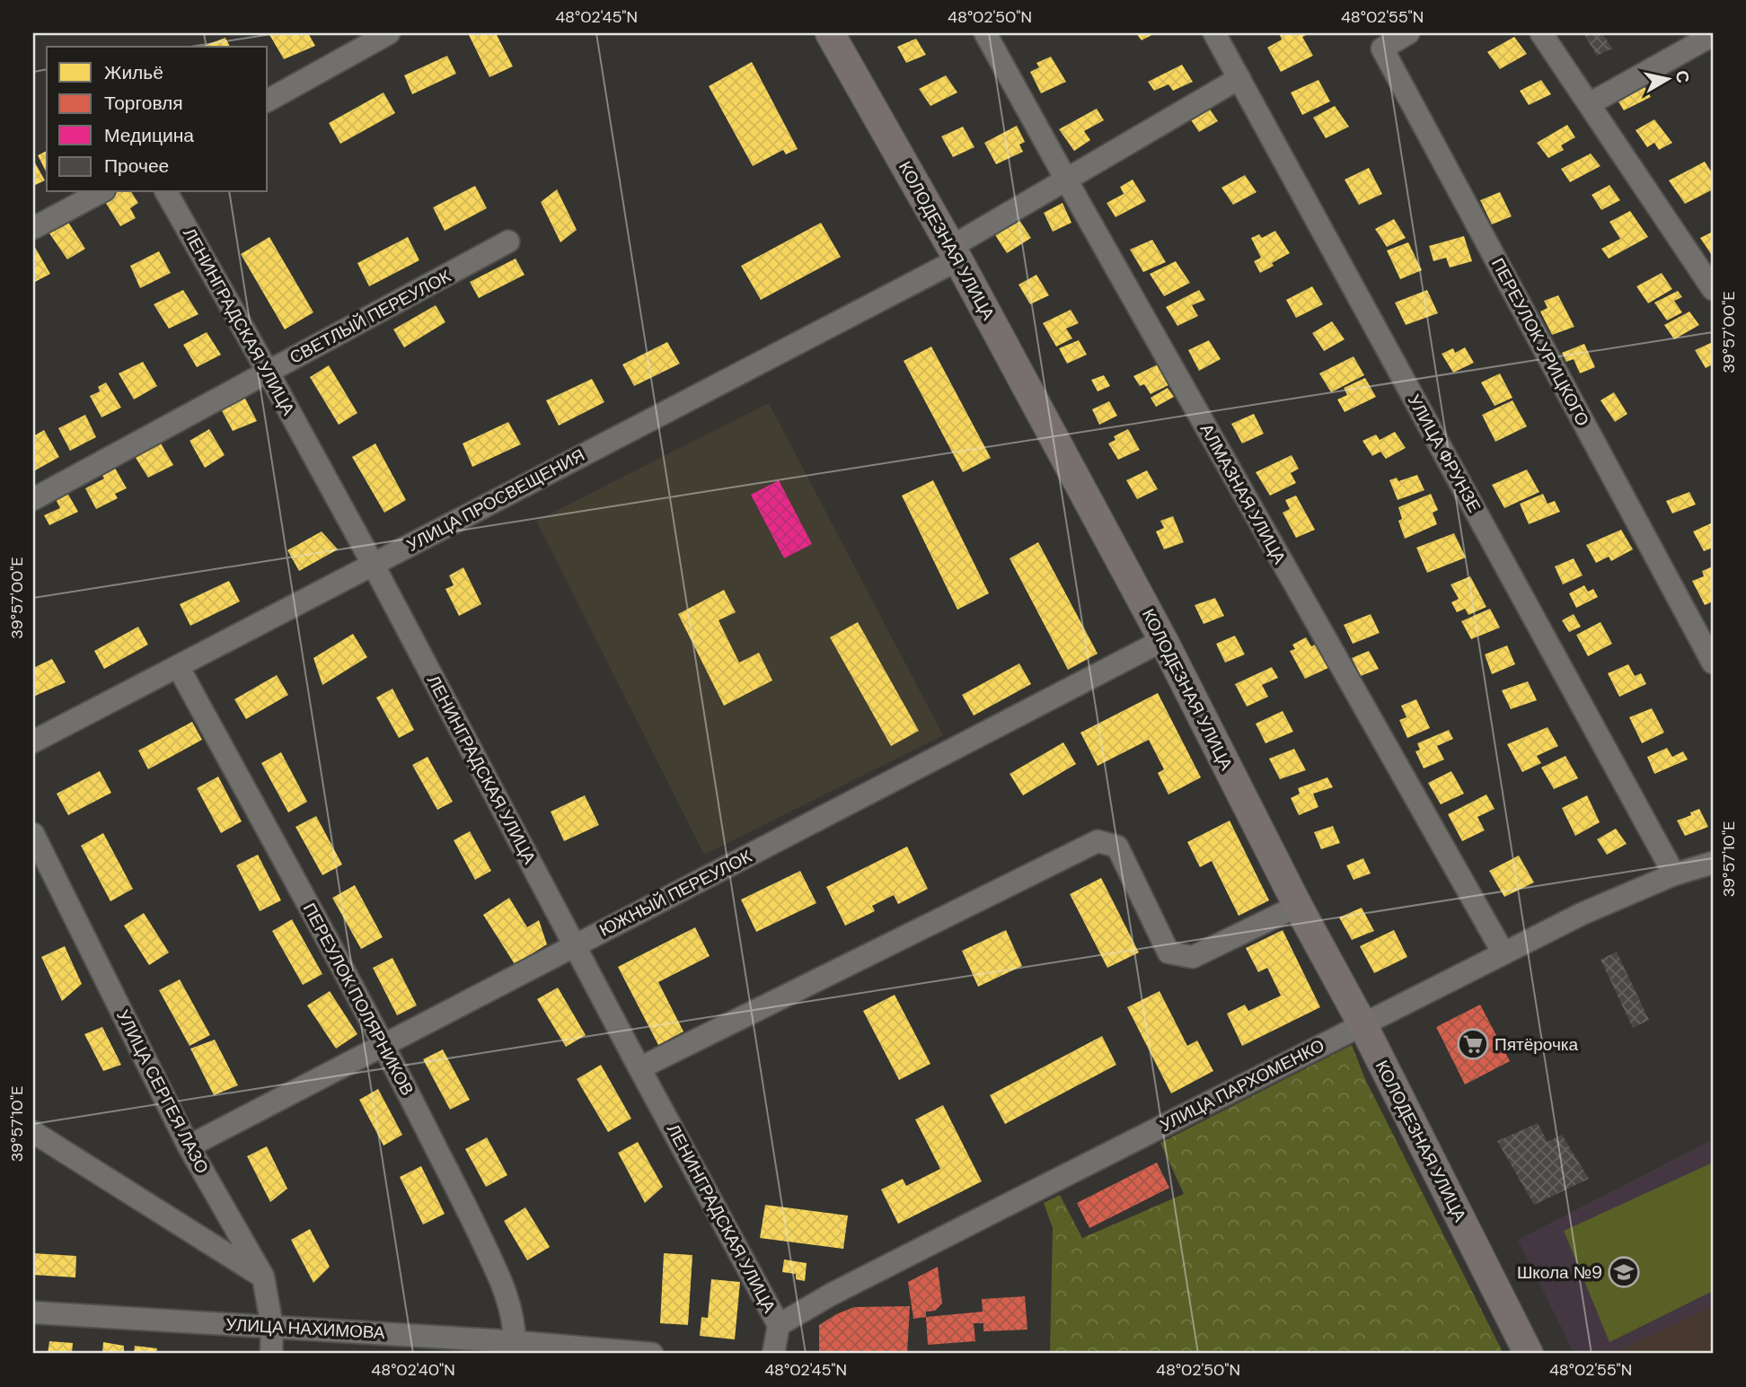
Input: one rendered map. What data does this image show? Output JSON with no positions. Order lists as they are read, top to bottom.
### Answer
{
  "streets": {
    "main road": ["КОЛОДЕЗНАЯ УЛИЦА"],
    "street": [
      "СВЕТЛЫЙ ПЕРЕУЛОК",
      "ЛЕНИНГРАДСКАЯ УЛИЦА",
      "ПЕРЕУЛОК УРИЦКОГО",
      "УЛИЦА ФРУНЗЕ",
      "АЛМАЗНАЯ УЛИЦА",
      "УЛИЦА ПРОСВЕЩЕНИЯ",
      "ЮЖНЫЙ ПЕРЕУЛОК",
      "ПЕРЕУЛОК ПОЛЯРНИКОВ",
      "УЛИЦА ПАРХОМЕНКО",
      "УЛИЦА СЕРГЕЯ ЛАЗО",
      "УЛИЦА НАХИМОВА"
    ]
  },
  "crossings": [
    ["КОЛОДЕЗНАЯ УЛИЦА", "УЛИЦА ПРОСВЕЩЕНИЯ"],
    ["КОЛОДЕЗНАЯ УЛИЦА", "ЮЖНЫЙ ПЕРЕУЛОК"],
    ["КОЛОДЕЗНАЯ УЛИЦА", "УЛИЦА ПАРХОМЕНКО"],
    ["СВЕТЛЫЙ ПЕРЕУЛОК", "ЛЕНИНГРАДСКАЯ УЛИЦА"],
    ["ЛЕНИНГРАДСКАЯ УЛИЦА", "УЛИЦА ПРОСВЕЩЕНИЯ"],
    ["ЛЕНИНГРАДСКАЯ УЛИЦА", "ЮЖНЫЙ ПЕРЕУЛОК"],
    ["ЛЕНИНГРАДСКАЯ УЛИЦА", "УЛИЦА ПАРХОМЕНКО"],
    ["УЛИЦА ФРУНЗЕ", "УЛИЦА ПРОСВЕЩЕНИЯ"],
    ["УЛИЦА ФРУНЗЕ", "УЛИЦА ПАРХОМЕНКО"],
    ["АЛМАЗНАЯ УЛИЦА", "УЛИЦА ПРОСВЕЩЕНИЯ"],
    ["АЛМАЗНАЯ УЛИЦА", "УЛИЦА ПАРХОМЕНКО"],
    ["УЛИЦА ПРОСВЕЩЕНИЯ", "ПЕРЕУЛОК ПОЛЯРНИКОВ"],
    ["ЮЖНЫЙ ПЕРЕУЛОК", "ПЕРЕУЛОК ПОЛЯРНИКОВ"],
    ["ЮЖНЫЙ ПЕРЕУЛОК", "УЛИЦА СЕРГЕЯ ЛАЗО"],
    ["ПЕРЕУЛОК ПОЛЯРНИКОВ", "УЛИЦА НАХИМОВА"],
    ["УЛИЦА СЕРГЕЯ ЛАЗО", "УЛИЦА НАХИМОВА"]
  ],
  "places": {
    "supermarket": ["Пятёрочка"],
    "school or university": ["Школа №9"]
  },
  "legend": [
    "Жильё",
    "Торговля",
    "Медицина",
    "Прочее"
  ],
  "north": "right",
  "coordinates": [
    "48°02'45\"N",
    "48°02'50\"N",
    "48°02'55\"N",
    "39°57'00\"E",
    "39°57'10\"E",
    "48°02'40\"N"
  ]
}
